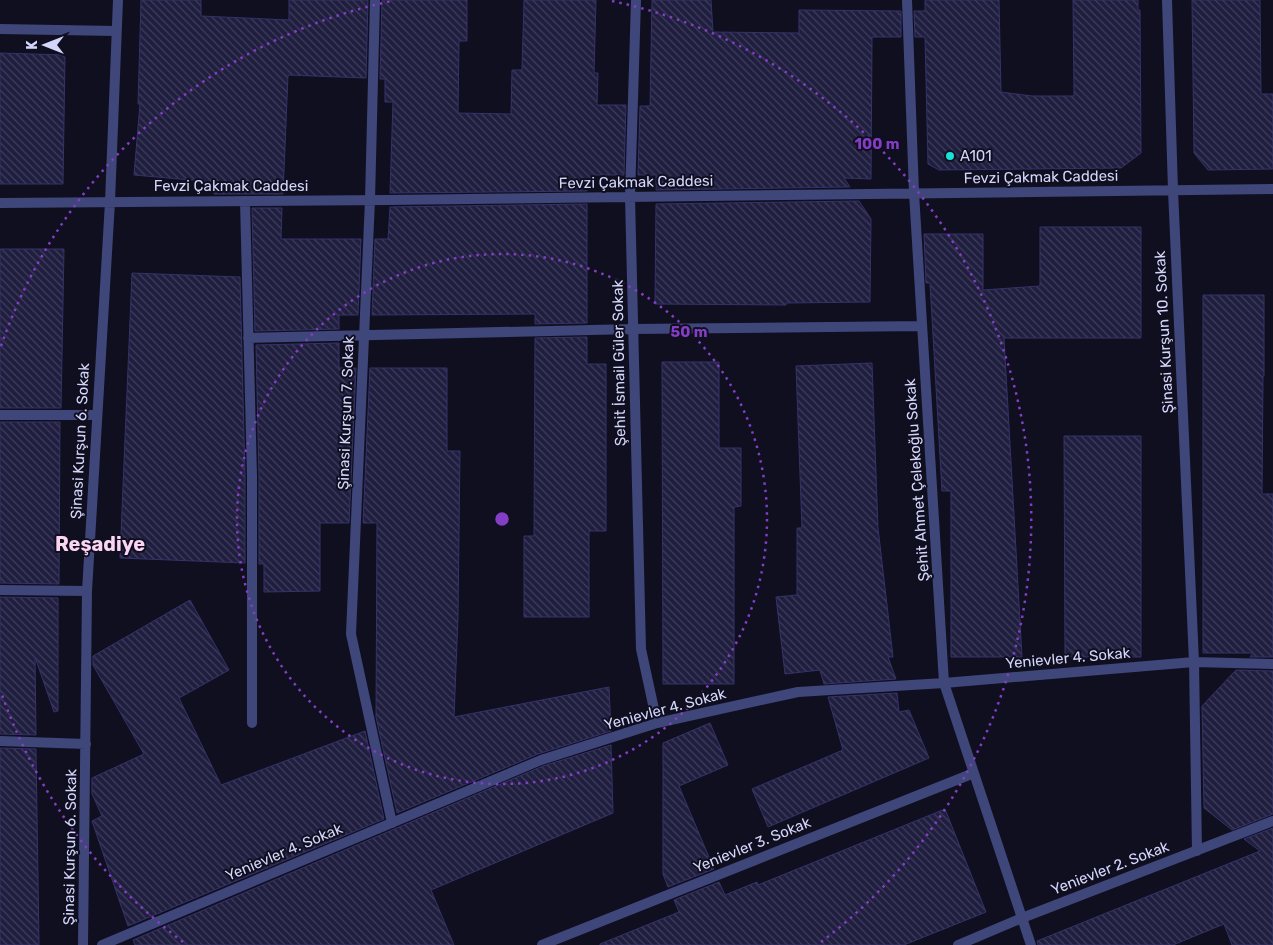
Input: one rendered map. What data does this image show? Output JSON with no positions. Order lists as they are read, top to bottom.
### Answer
{
  "streets": {
    "street": [
      "Fevzi Çakmak Caddesi",
      "Şinasi Kurşun 10. Sokak",
      "Şehit İsmail Güler Sokak",
      "Şinasi Kurşun 7. Sokak",
      "Şinasi Kurşun 6. Sokak",
      "Şehit Ahmet Çelekoğlu Sokak",
      "Yenievler 4. Sokak",
      "Yenievler 3. Sokak",
      "Yenievler 2. Sokak"
    ]
  },
  "crossings": [
    ["Fevzi Çakmak Caddesi", "Şinasi Kurşun 10. Sokak"],
    ["Fevzi Çakmak Caddesi", "Şehit İsmail Güler Sokak"],
    ["Fevzi Çakmak Caddesi", "Şinasi Kurşun 7. Sokak"],
    ["Fevzi Çakmak Caddesi", "Şinasi Kurşun 6. Sokak"],
    ["Fevzi Çakmak Caddesi", "Şehit Ahmet Çelekoğlu Sokak"],
    ["Şinasi Kurşun 10. Sokak", "Yenievler 4. Sokak"],
    ["Şinasi Kurşun 10. Sokak", "Yenievler 2. Sokak"],
    ["Şehit İsmail Güler Sokak", "Yenievler 4. Sokak"],
    ["Şinasi Kurşun 7. Sokak", "Yenievler 4. Sokak"],
    ["Şehit Ahmet Çelekoğlu Sokak", "Yenievler 4. Sokak"],
    ["Şehit Ahmet Çelekoğlu Sokak", "Yenievler 3. Sokak"],
    ["Şehit Ahmet Çelekoğlu Sokak", "Yenievler 2. Sokak"]
  ],
  "districts": ["Reşadiye"],
  "places": ["A101"],
  "north": "left",
  "rings": ["100 m", "50 m"]
}
